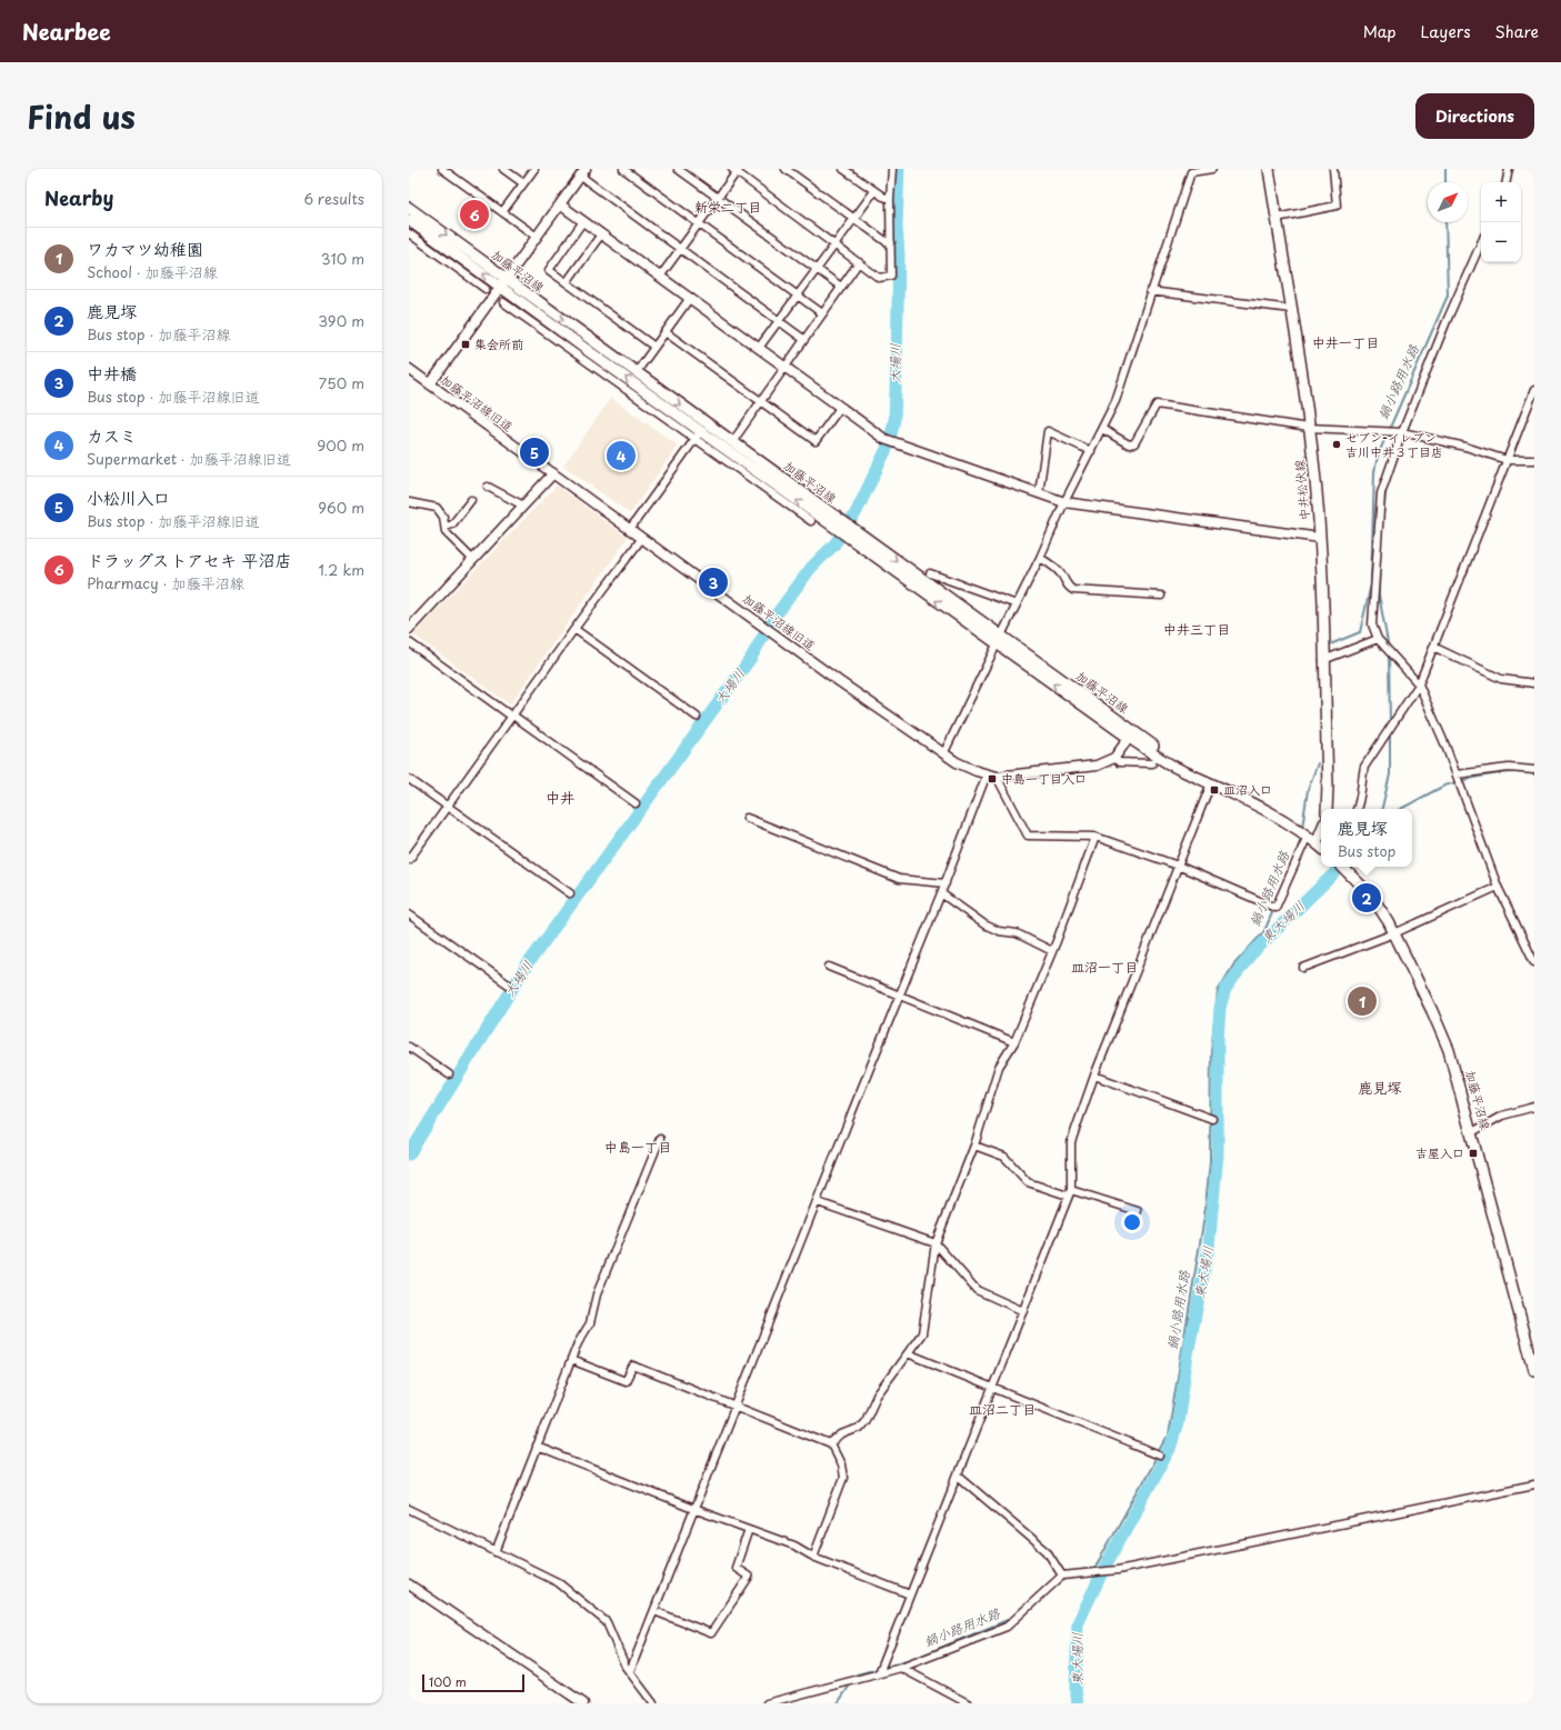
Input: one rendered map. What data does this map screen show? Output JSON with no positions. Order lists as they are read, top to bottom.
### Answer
{
  "streets": {
    "main road": ["加藤平沼線", "中井松伏線"],
    "street": ["加藤平沼線旧道"]
  },
  "districts": [
    "新栄二丁目",
    "中井一丁目",
    "中井三丁目",
    "中井",
    "皿沼一丁目",
    "鹿見塚",
    "中島一丁目",
    "皿沼二丁目"
  ],
  "water": ["大場川", "鍋小路用水路", "東大場川"],
  "places": {
    "transit": [
      "集会所前",
      "中島一丁目入口",
      "皿沼入口",
      "吉屋入口"
    ],
    "other": ["セブン-イレブン 吉川中井３丁目店"]
  },
  "scale_bar": "100 m",
  "north": "top right",
  "page": {
    "header": "Nearbee",
    "nav": ["Map", "Layers", "Share"],
    "title": "Find us",
    "buttons": "Directions",
    "heading": ["Nearby", "6 results"],
    "map_buttons": ["+", "−"],
    "pins": [
      "6",
      "5",
      "4",
      "3",
      "2",
      "1"
    ],
    "list": [
      {
        "mark": "1",
        "name": "ワカマツ幼稚園",
        "note": "School · 加藤平沼線",
        "value": "310 m"
      },
      {
        "mark": "2",
        "name": "鹿見塚",
        "note": "Bus stop · 加藤平沼線",
        "value": "390 m"
      },
      {
        "mark": "3",
        "name": "中井橋",
        "note": "Bus stop · 加藤平沼線旧道",
        "value": "750 m"
      },
      {
        "mark": "4",
        "name": "カスミ",
        "note": "Supermarket · 加藤平沼線旧道",
        "value": "900 m"
      },
      {
        "mark": "5",
        "name": "小松川入口",
        "note": "Bus stop · 加藤平沼線旧道",
        "value": "960 m"
      },
      {
        "mark": "6",
        "name": "ドラッグストアセキ 平沼店",
        "note": "Pharmacy · 加藤平沼線",
        "value": "1.2 km"
      }
    ],
    "popup": ["鹿見塚", "Bus stop"],
    "scale": "100 m"
  }
}
